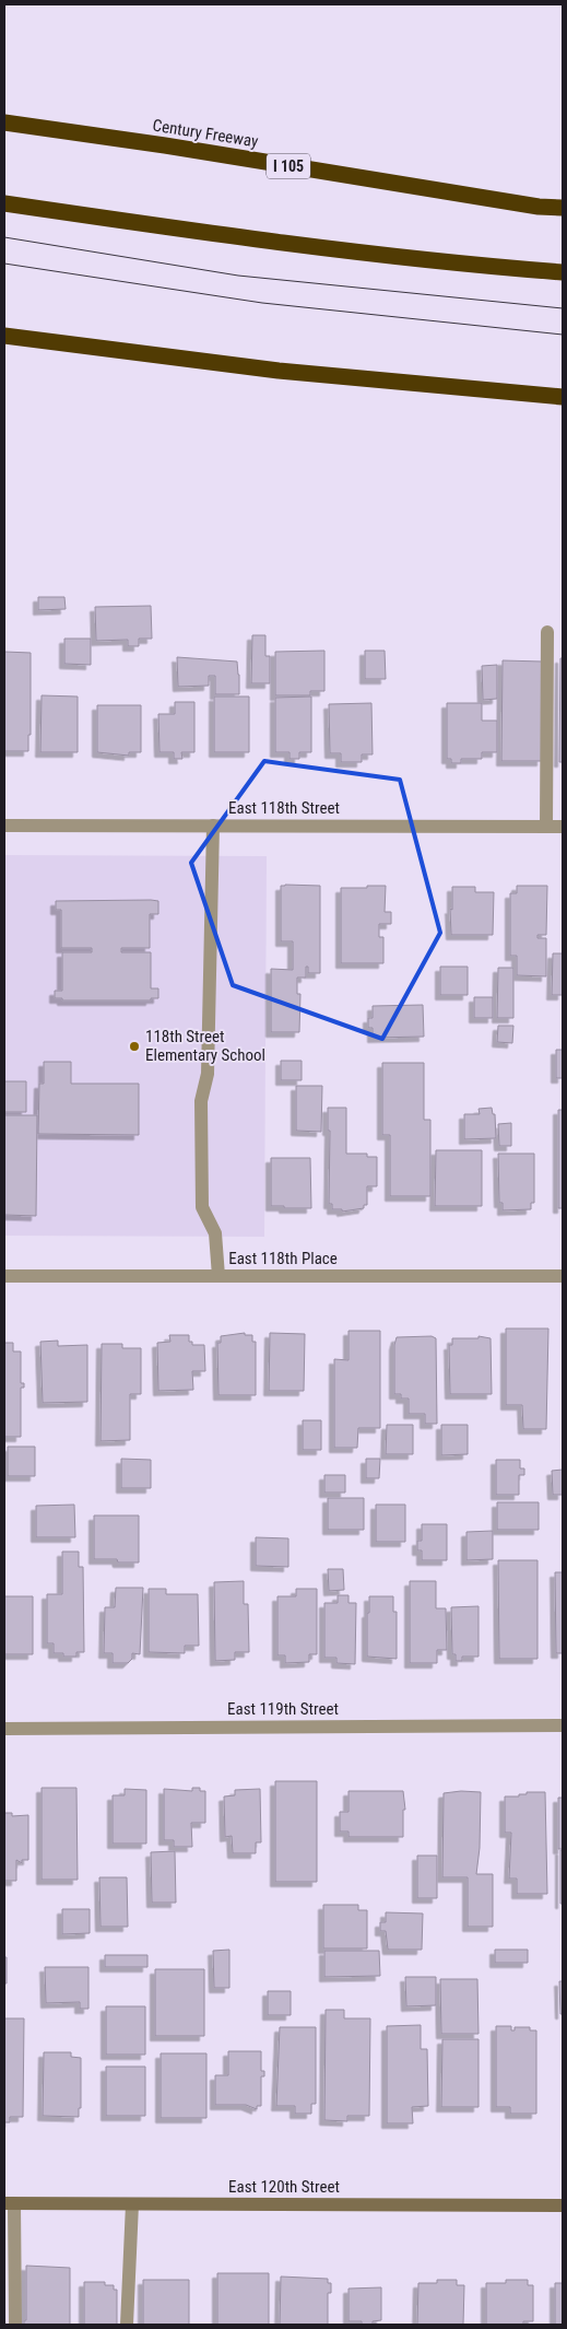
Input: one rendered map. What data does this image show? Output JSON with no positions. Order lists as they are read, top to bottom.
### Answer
{
  "streets": {
    "highway": ["Century Freeway", "I 105"],
    "street": [
      "East 118th Street",
      "East 118th Place",
      "East 119th Street",
      "East 120th Street"
    ]
  },
  "places": ["118th Street Elementary School"]
}
